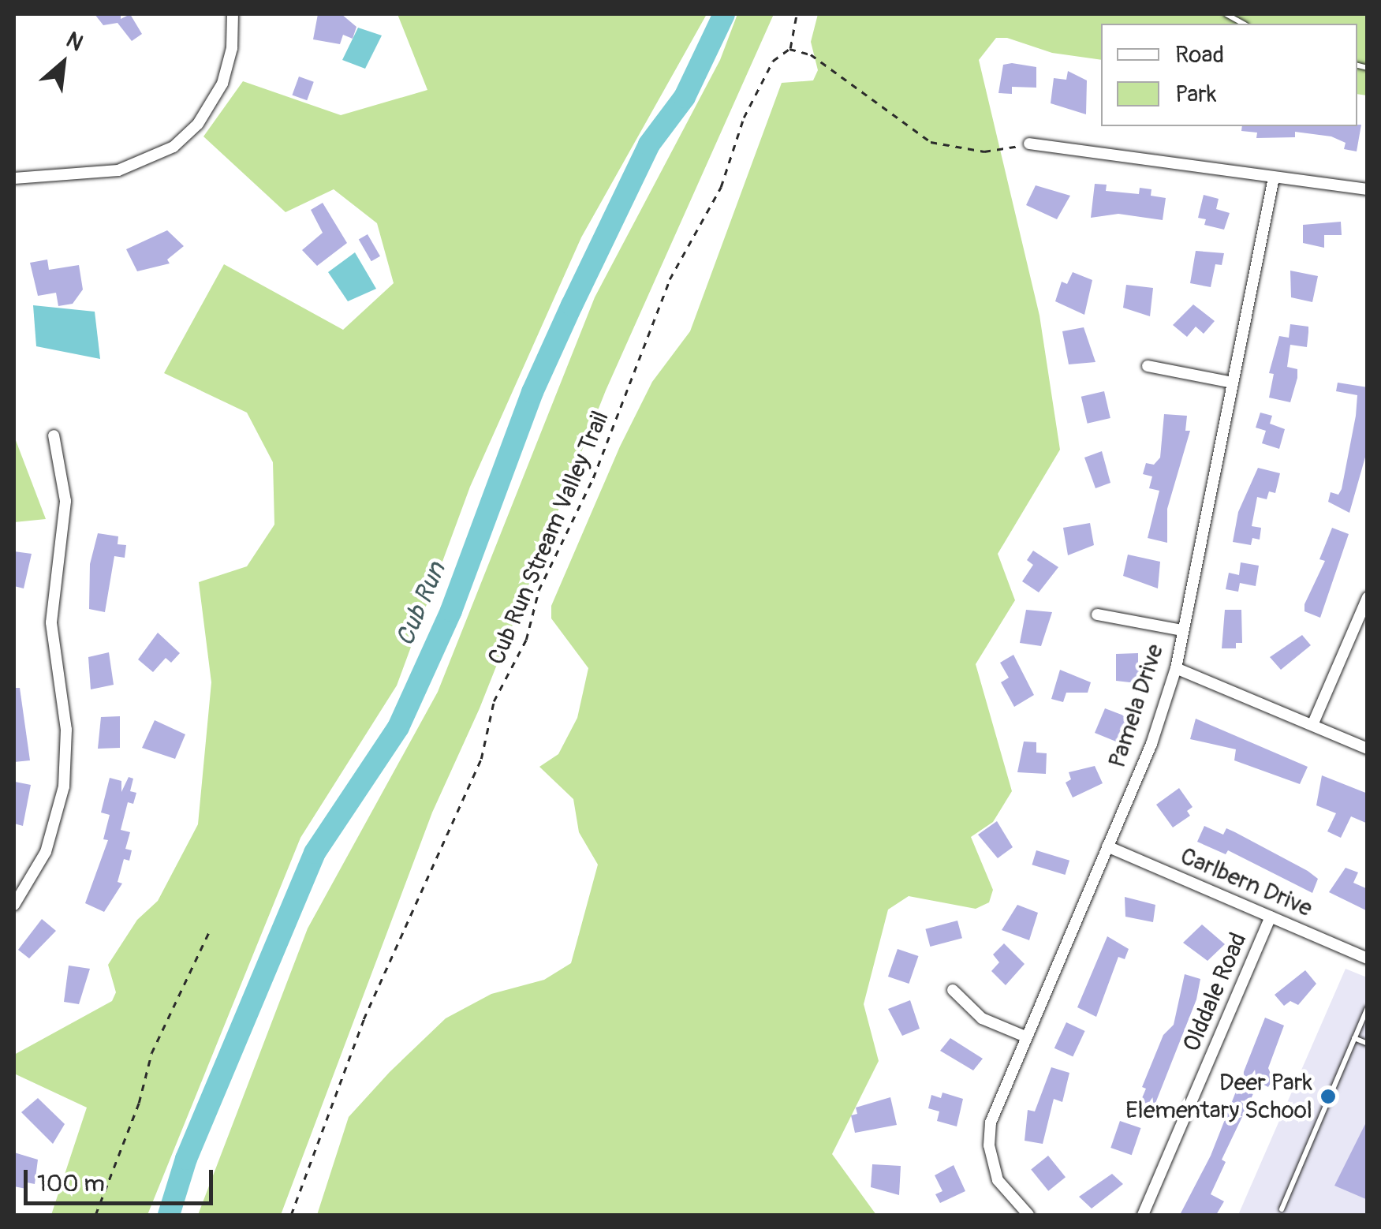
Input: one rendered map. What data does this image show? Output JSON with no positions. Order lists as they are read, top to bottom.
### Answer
{
  "streets": {
    "street": ["Pamela Drive", "Carlbern Drive", "Olddale Road"],
    "path": ["Cub Run Stream Valley Trail"]
  },
  "crossings": [
    ["Pamela Drive", "Carlbern Drive"],
    ["Carlbern Drive", "Olddale Road"]
  ],
  "water": ["Cub Run"],
  "places": ["Deer Park Elementary School"],
  "legend": ["Road", "Park"],
  "scale_bar": "100 m",
  "north": "top right"
}
